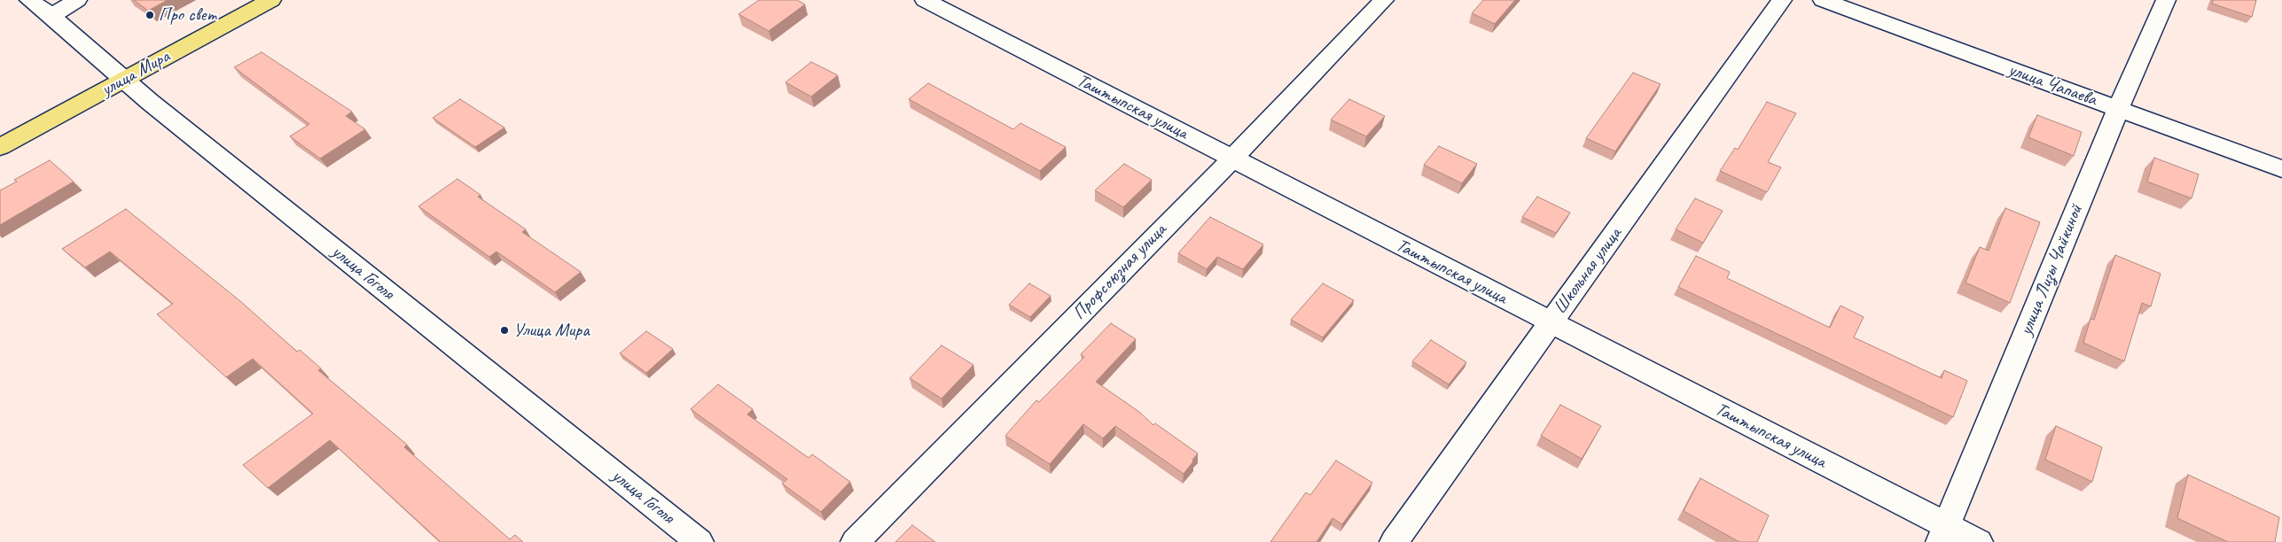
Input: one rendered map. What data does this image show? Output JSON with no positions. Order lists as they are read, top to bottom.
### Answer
{
  "streets": {
    "main road": ["улица Мира"],
    "street": [
      "улица Чапаева",
      "Таштыпская улица",
      "улица Лизы Чайкиной",
      "Школьная улица",
      "Профсоюзная улица",
      "улица Гоголя"
    ]
  },
  "crossings": [
    ["улица Мира", "улица Гоголя"],
    ["улица Чапаева", "улица Лизы Чайкиной"],
    ["Таштыпская улица", "улица Лизы Чайкиной"],
    ["Таштыпская улица", "Школьная улица"],
    ["Таштыпская улица", "Профсоюзная улица"]
  ],
  "places": ["Про свет", "Улица Мира"]
}
